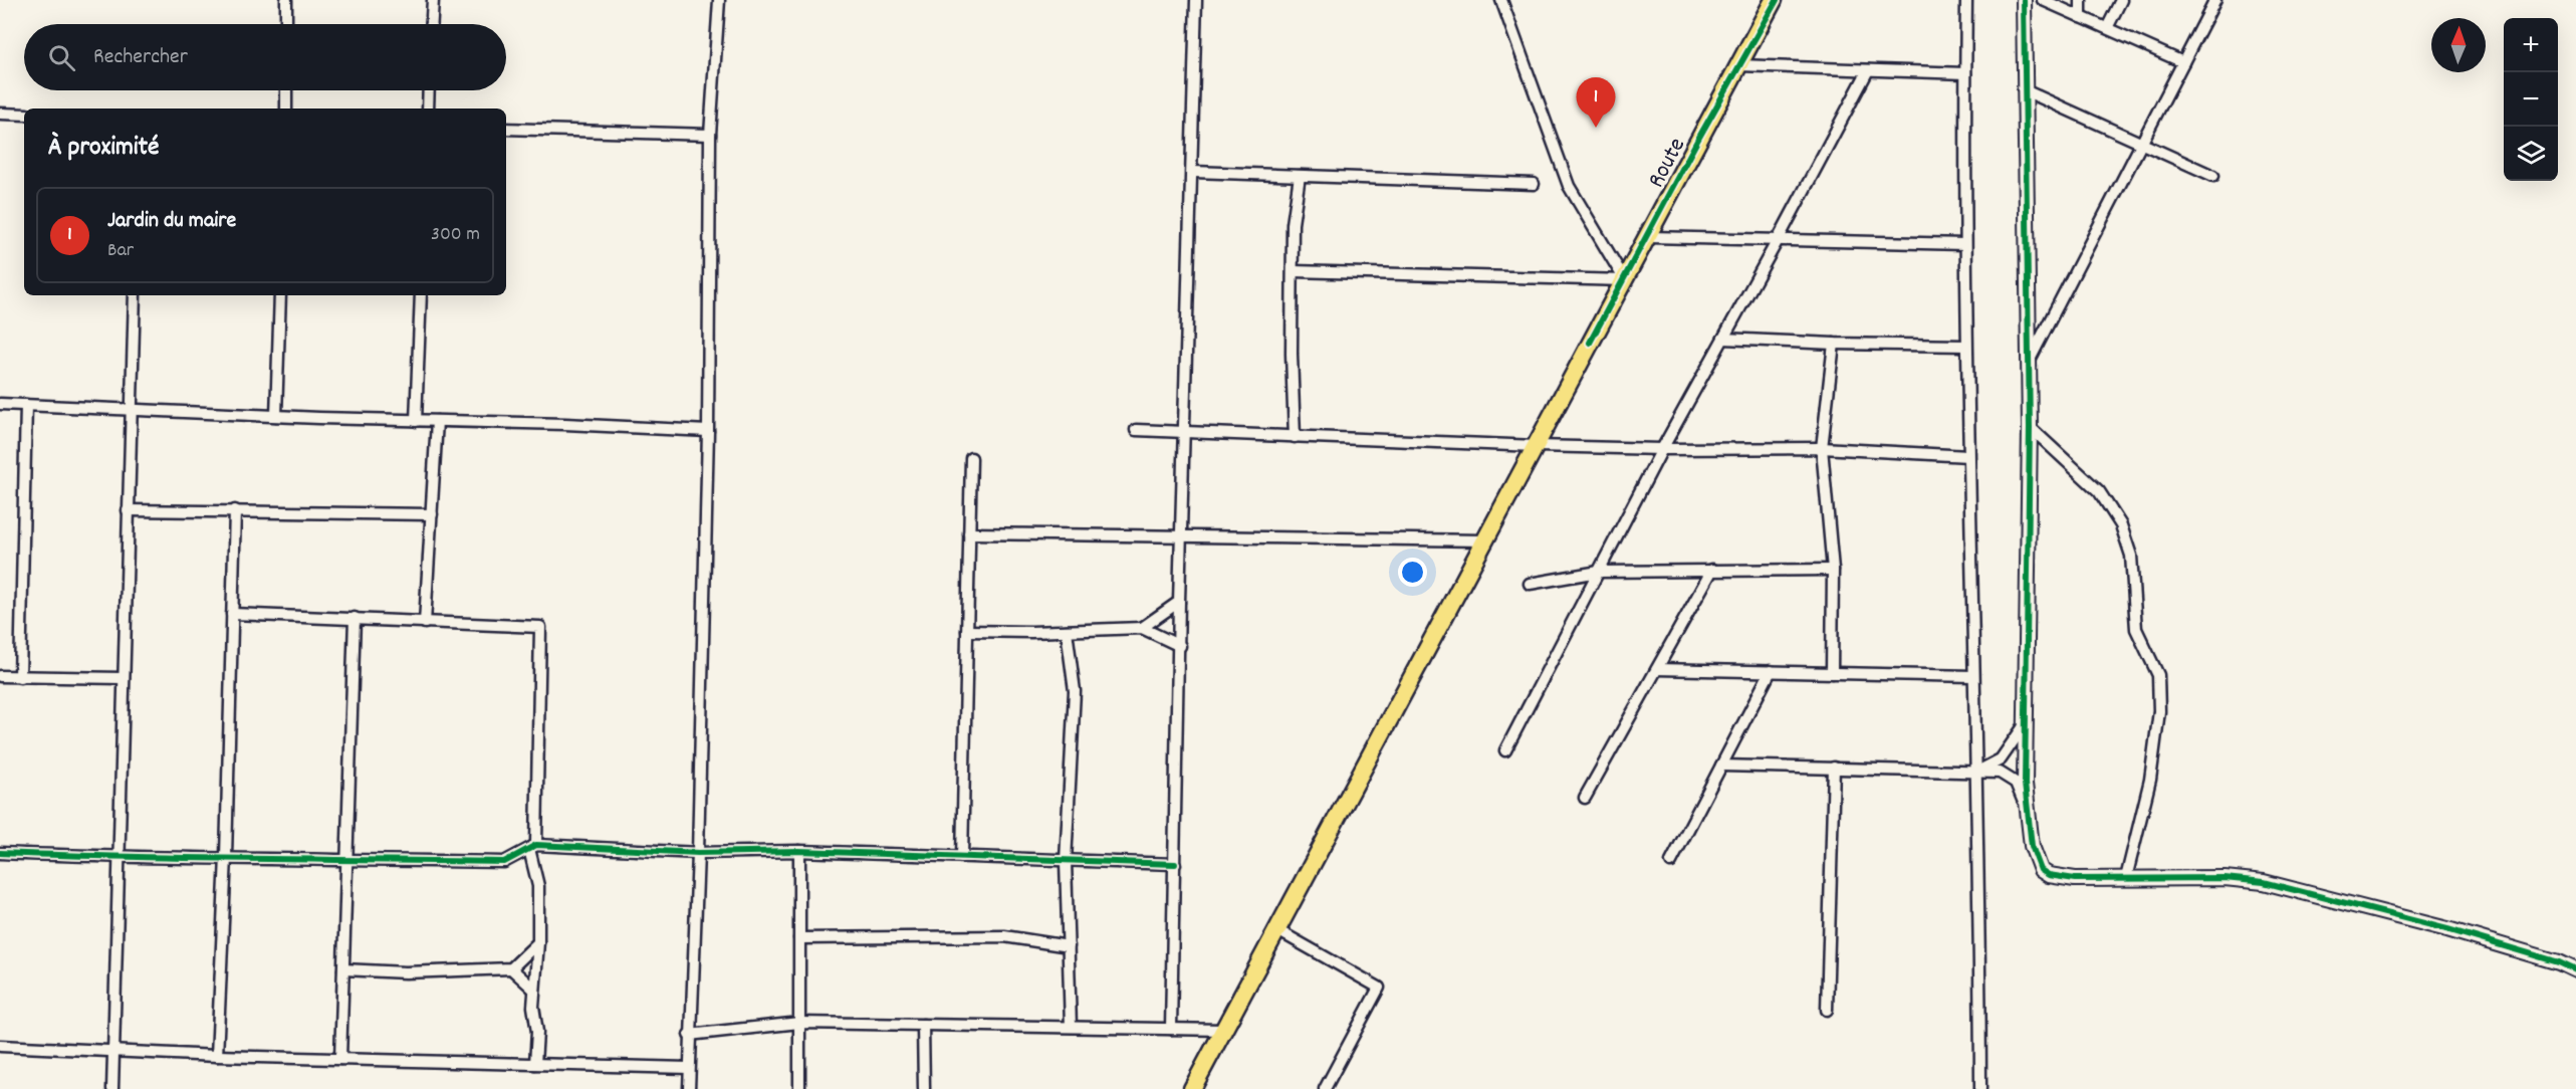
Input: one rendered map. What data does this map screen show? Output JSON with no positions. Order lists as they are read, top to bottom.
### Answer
{
  "streets": {
    "cycle path": ["Route"]
  },
  "north": "top",
  "page": {
    "map_buttons": ["+", "−"],
    "search": "Rechercher",
    "pins": "1",
    "heading": "À proximité",
    "list": [
      {
        "mark": "1",
        "name": "Jardin du maire",
        "note": "Bar",
        "value": "300 m"
      }
    ]
  }
}
